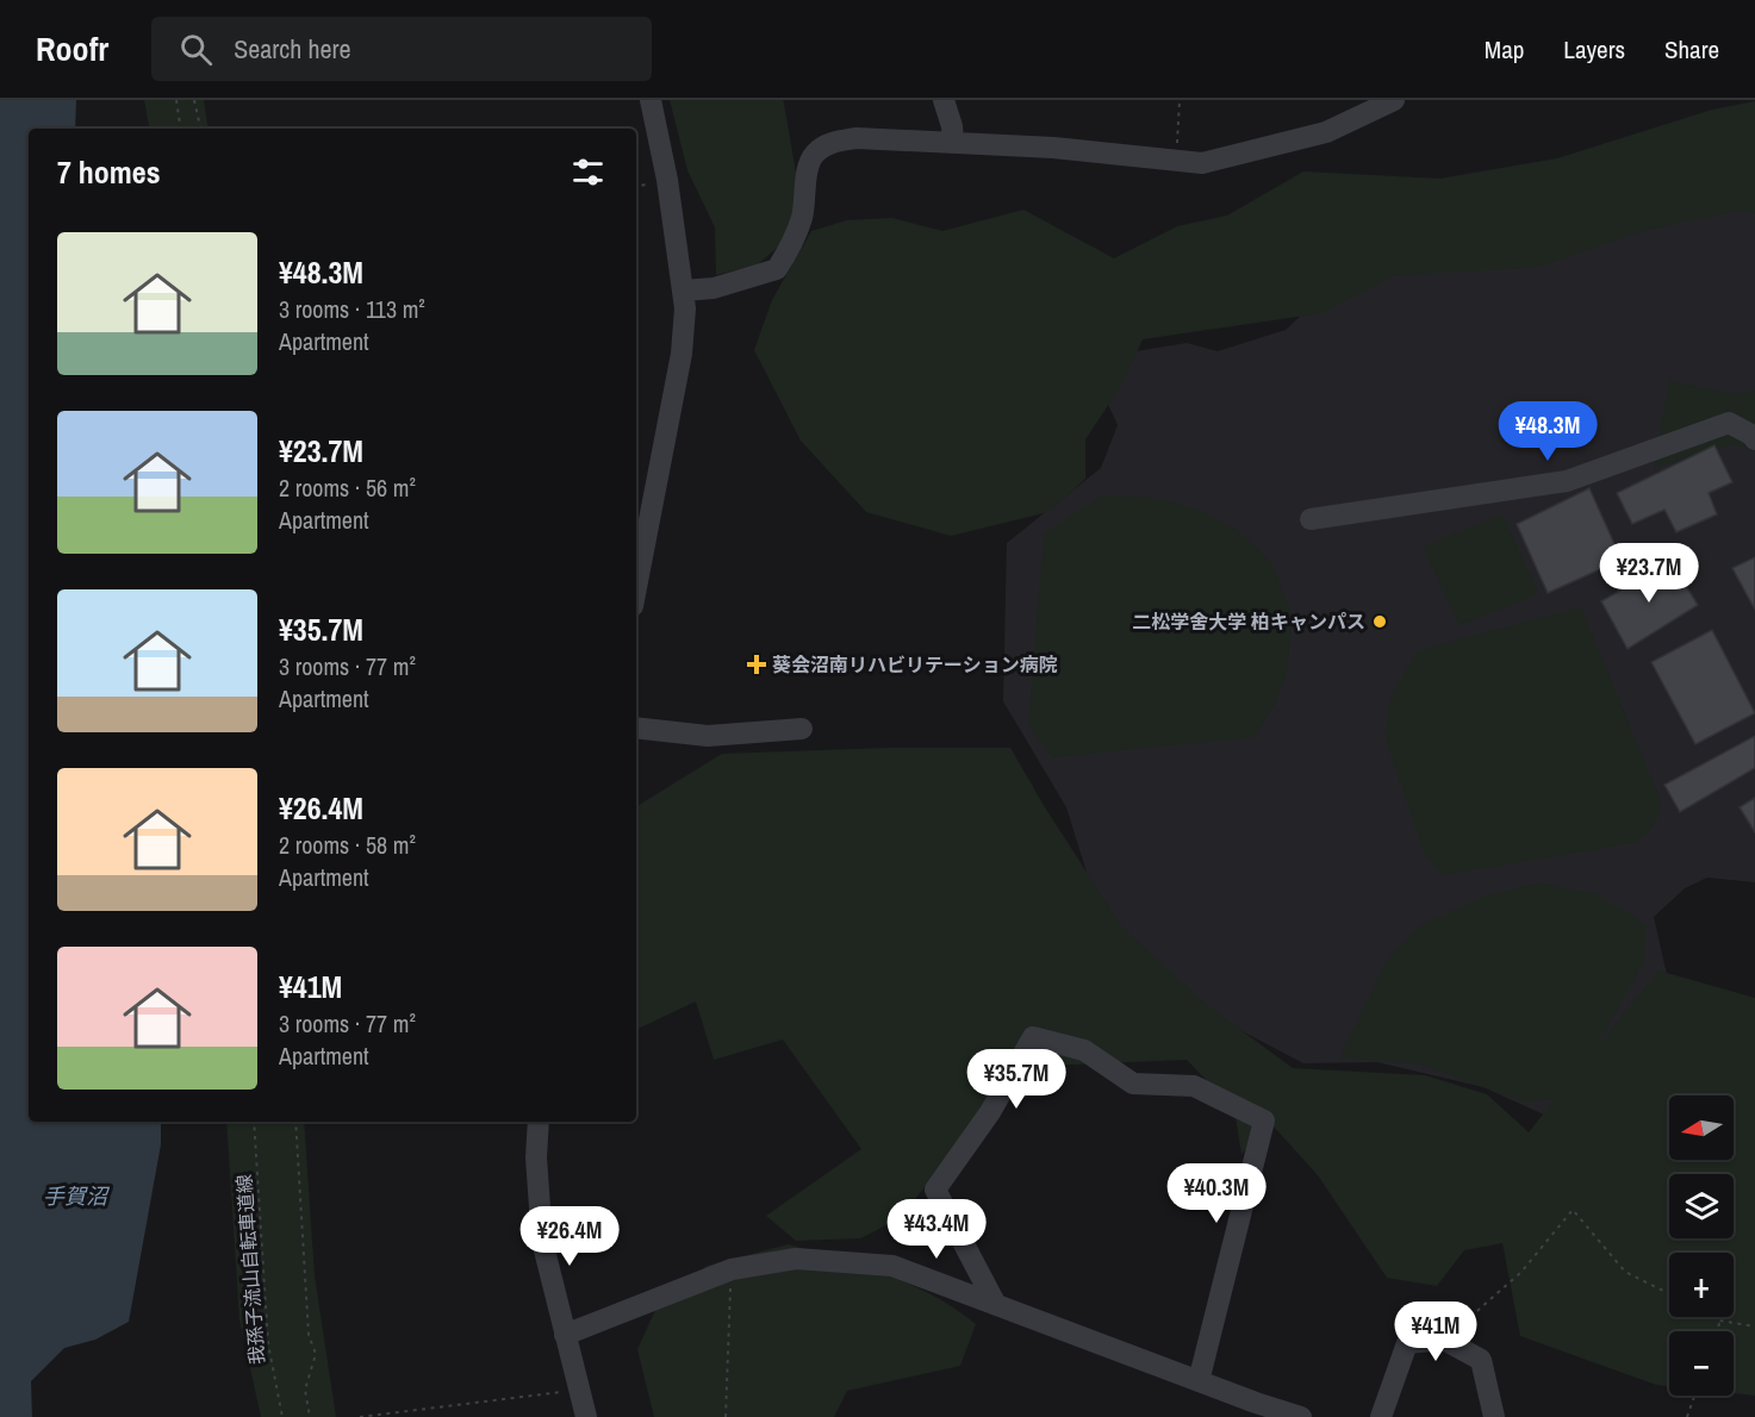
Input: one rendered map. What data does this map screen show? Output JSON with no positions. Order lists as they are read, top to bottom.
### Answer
{
  "streets": {
    "path": ["我孫子流山自転車道線"]
  },
  "water": ["手賀沼"],
  "places": {
    "other": ["二松学舍大学 柏キャンパス"],
    "health": ["葵会沼南リハビリテーション病院"]
  },
  "north": "left",
  "page": {
    "header": "Roofr",
    "search": "Search here",
    "nav": ["Map", "Layers", "Share"],
    "heading": "7 homes",
    "list": [
      {
        "name": "¥48.3M",
        "note": "3 rooms · 113 m² · Apartment"
      },
      {
        "name": "¥23.7M",
        "note": "2 rooms · 56 m² · Apartment"
      },
      {
        "name": "¥35.7M",
        "note": "3 rooms · 77 m² · Apartment"
      },
      {
        "name": "¥26.4M",
        "note": "2 rooms · 58 m² · Apartment"
      },
      {
        "name": "¥41M",
        "note": "3 rooms · 77 m² · Apartment"
      }
    ],
    "price": [
      "¥48.3M",
      "¥23.7M",
      "¥35.7M",
      "¥40.3M",
      "¥43.4M",
      "¥26.4M",
      "¥41M"
    ],
    "map_buttons": ["+", "−"]
  }
}
